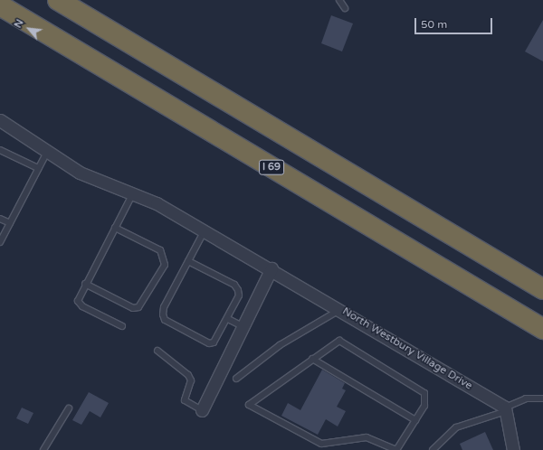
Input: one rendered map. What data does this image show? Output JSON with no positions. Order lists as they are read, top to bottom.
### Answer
{
  "streets": {
    "highway": ["I 69"],
    "street": ["North Westbury Village Drive"]
  },
  "scale_bar": "50 m",
  "north": "top left"
}
